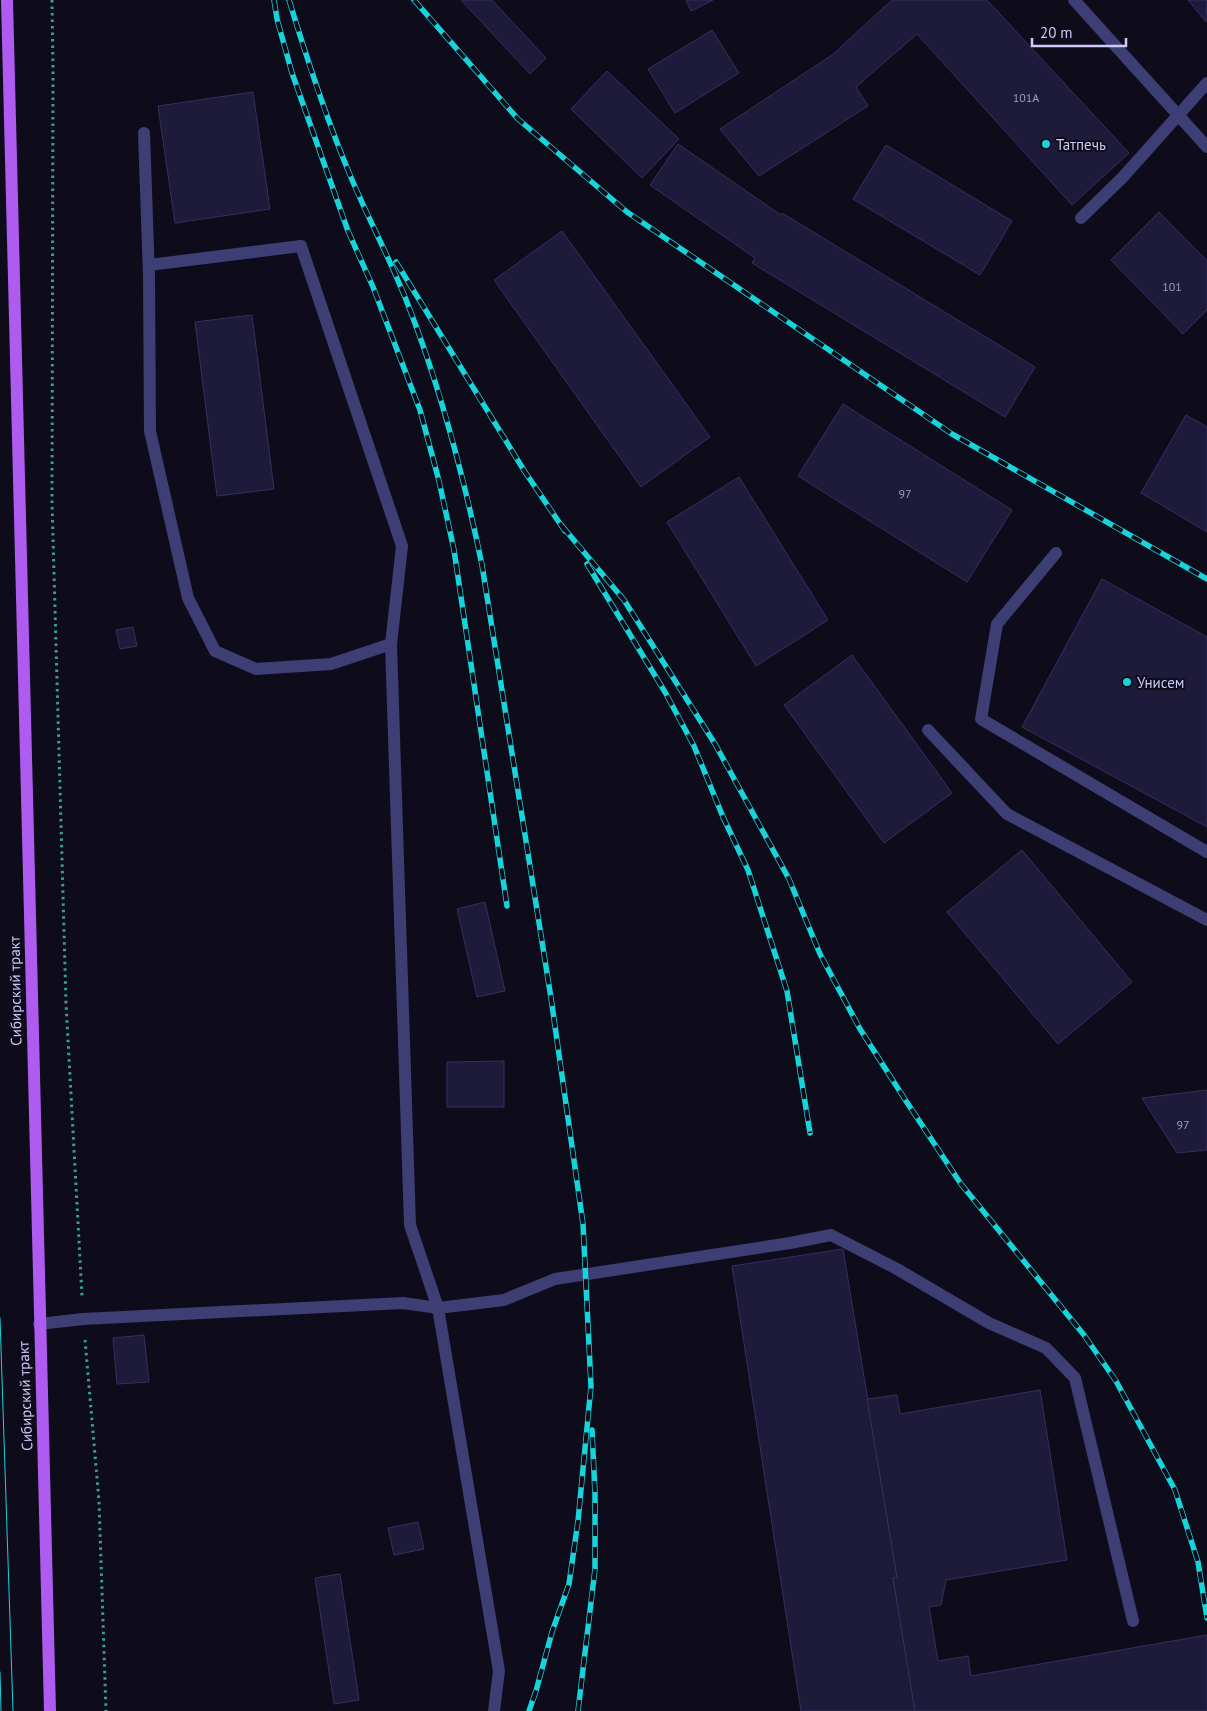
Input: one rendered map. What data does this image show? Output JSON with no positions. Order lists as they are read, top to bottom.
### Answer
{
  "streets": {
    "main road": ["Сибирский тракт"]
  },
  "places": ["Татпечь", "Унисем"],
  "house_numbers": [
    "101А",
    "101",
    "97",
    "97"
  ],
  "scale_bar": "20 m"
}
